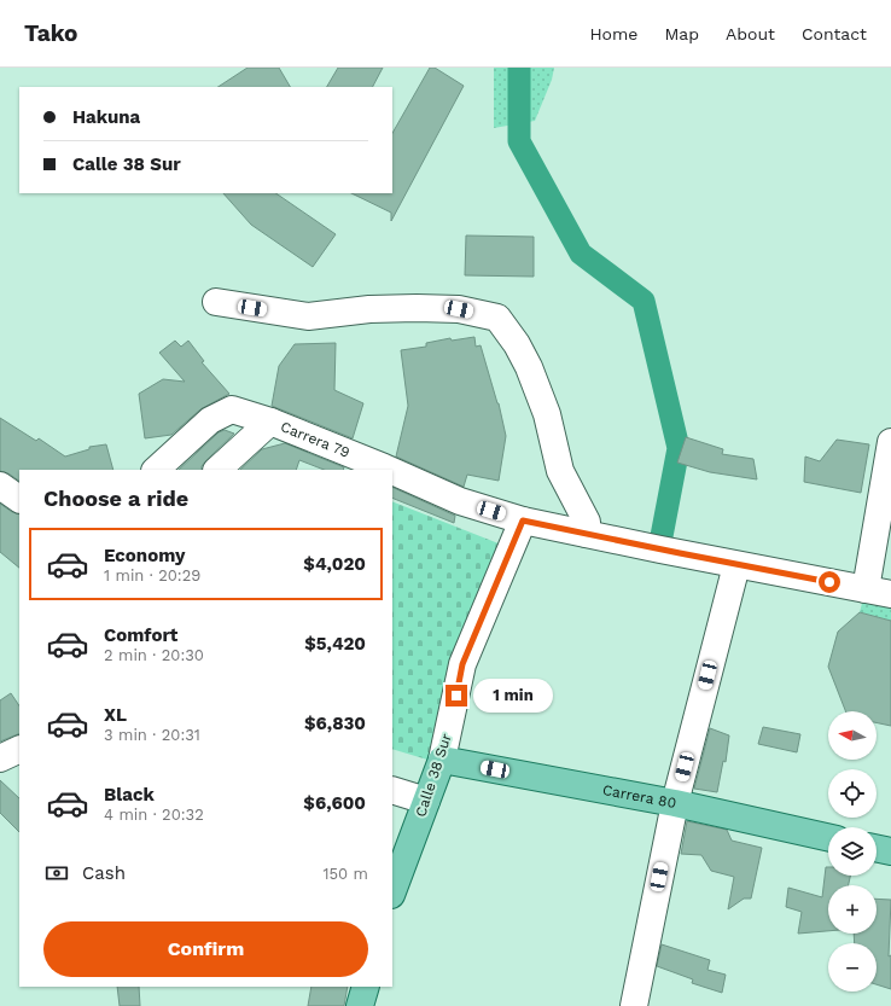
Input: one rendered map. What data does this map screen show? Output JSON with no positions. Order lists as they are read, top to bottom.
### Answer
{
  "streets": {
    "main road": ["Calle 38 Sur", "Carrera 80"],
    "street": ["Carrera 79"]
  },
  "crossings": [
    ["Carrera 79", "Calle 38 Sur"],
    ["Calle 38 Sur", "Carrera 80"]
  ],
  "north": "left",
  "page": {
    "header": "Tako",
    "nav": [
      "Home",
      "Map",
      "About",
      "Contact"
    ],
    "banner": ["Hakuna", "Calle 38 Sur"],
    "heading": "Choose a ride",
    "list": [
      {
        "name": "Economy",
        "note": "1 min · 20:29",
        "value": "$4,020"
      },
      {
        "name": "Comfort",
        "note": "2 min · 20:30",
        "value": "$5,420"
      },
      {
        "name": "XL",
        "note": "3 min · 20:31",
        "value": "$6,830"
      },
      {
        "name": "Black",
        "note": "4 min · 20:32",
        "value": "$6,600"
      }
    ],
    "bubble": "1 min",
    "map_buttons": ["+", "−"],
    "pay": ["Cash", "150 m"],
    "buttons": "Confirm"
  }
}
